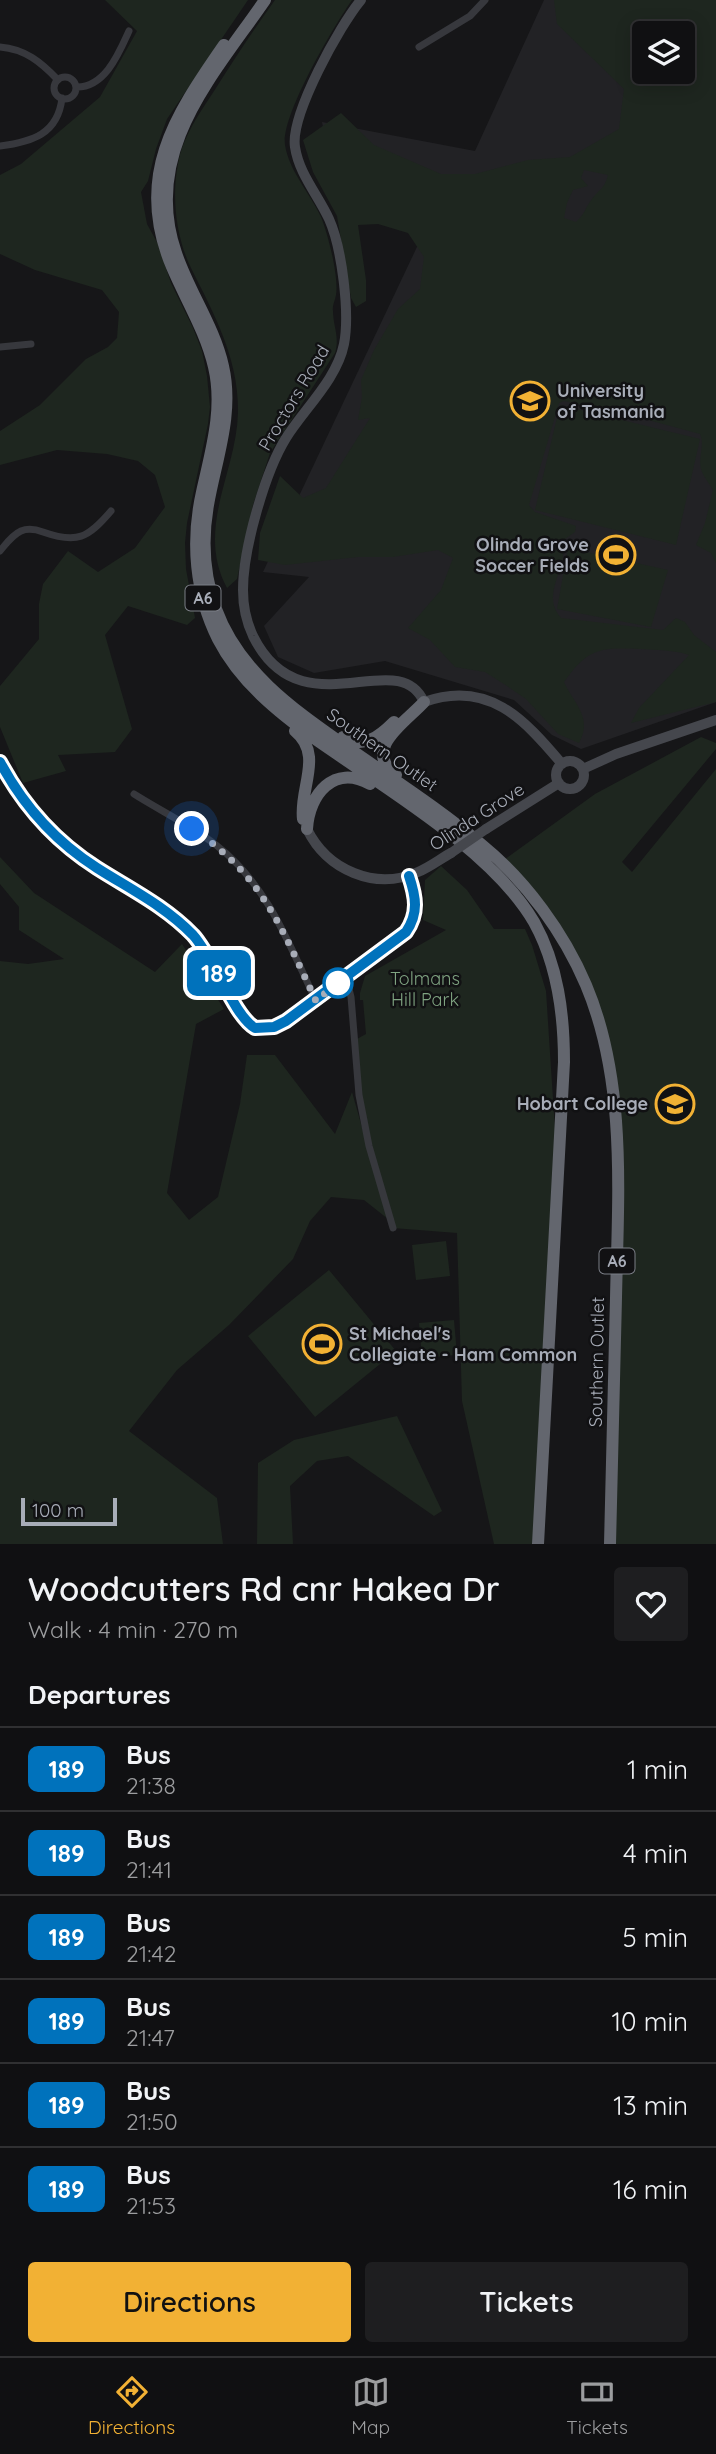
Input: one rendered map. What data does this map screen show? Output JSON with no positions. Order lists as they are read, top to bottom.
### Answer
{
  "streets": {
    "highway": ["A6", "Southern Outlet"],
    "street": ["Proctors Road", "Olinda Grove"]
  },
  "parks": ["Tolmans Hill Park"],
  "places": {
    "school or university": ["University of Tasmania", "Hobart College"],
    "sports": ["Olinda Grove Soccer Fields", "St Michael's Collegiate - Ham Common"]
  },
  "lines": ["bus line 189"],
  "scale_bar": "100 m",
  "page": {
    "on_map": "189",
    "scale": "100 m",
    "heading": [
      ["Woodcutters Rd cnr Hakea Dr", "Walk · 4 min · 270 m"],
      "Departures"
    ],
    "list": [
      {
        "mark": "189",
        "name": "Bus",
        "note": "21:38",
        "value": "1 min"
      },
      {
        "mark": "189",
        "name": "Bus",
        "note": "21:41",
        "value": "4 min"
      },
      {
        "mark": "189",
        "name": "Bus",
        "note": "21:42",
        "value": "5 min"
      },
      {
        "mark": "189",
        "name": "Bus",
        "note": "21:47",
        "value": "10 min"
      },
      {
        "mark": "189",
        "name": "Bus",
        "note": "21:50",
        "value": "13 min"
      },
      {
        "mark": "189",
        "name": "Bus",
        "note": "21:53",
        "value": "16 min"
      }
    ],
    "buttons": ["Directions", "Tickets"],
    "tabs": ["Directions", "Map", "Tickets"]
  }
}
